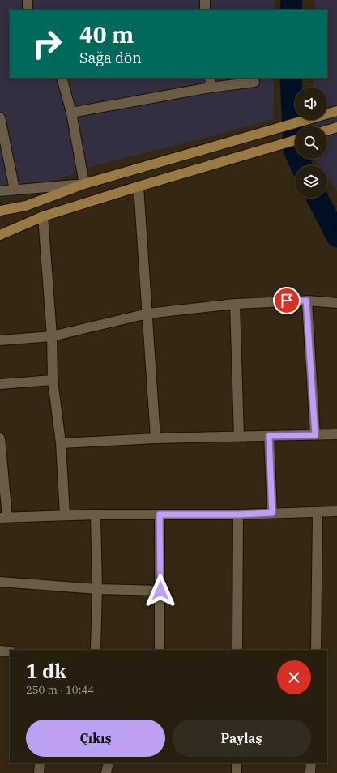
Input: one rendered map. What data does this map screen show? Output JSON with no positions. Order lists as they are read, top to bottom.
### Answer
{
  "page": {
    "turn": ["40 m", "Sağa dön"],
    "heading": ["1 dk", "250 m · 10:44"],
    "buttons": ["Çıkış", "Paylaş"]
  }
}
